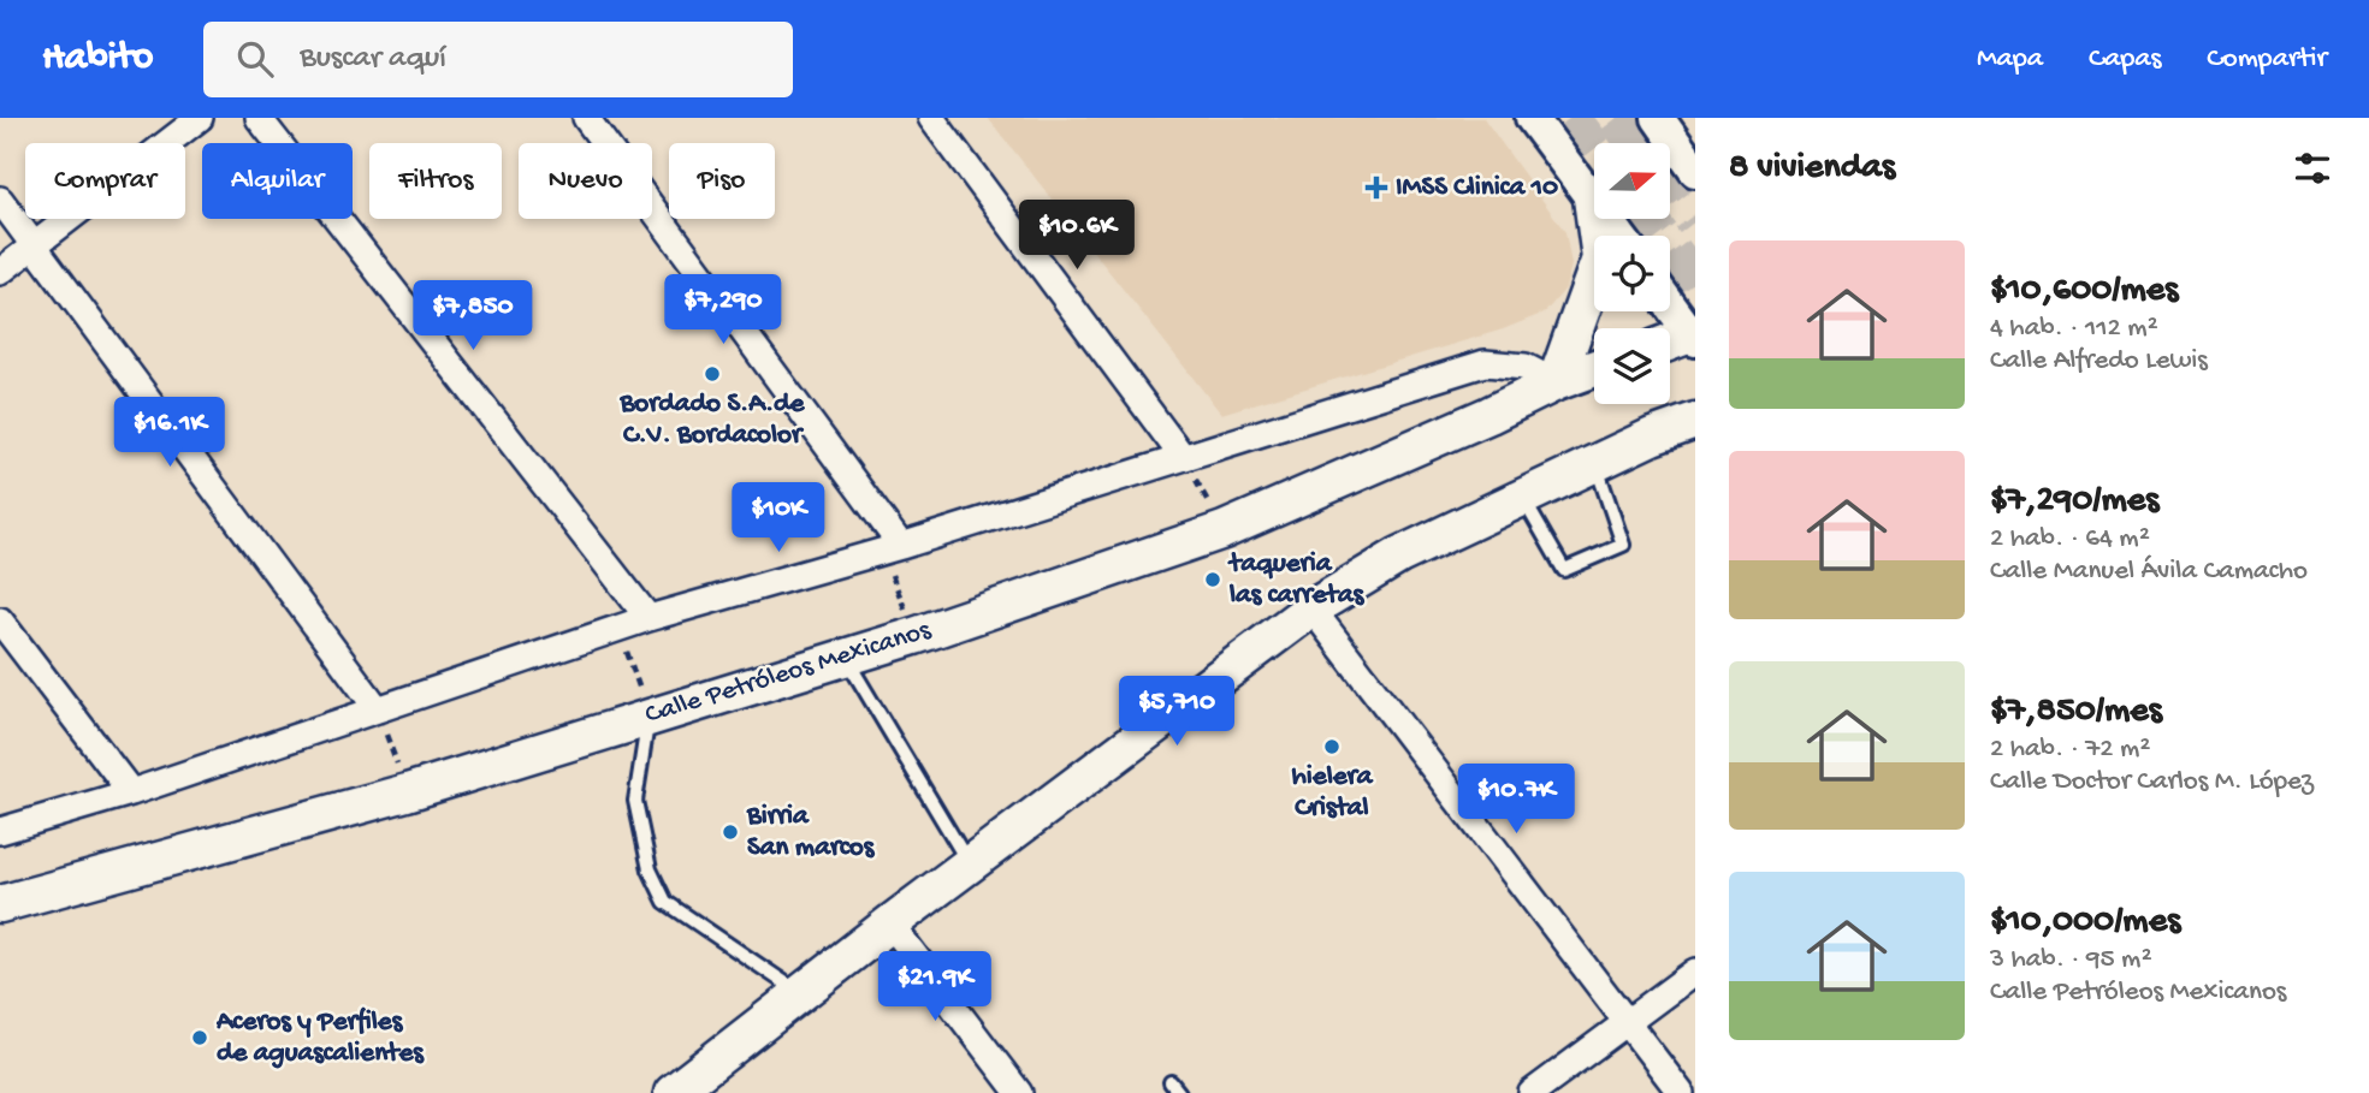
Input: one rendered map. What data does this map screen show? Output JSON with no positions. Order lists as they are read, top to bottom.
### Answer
{
  "streets": {
    "main road": ["Calle Petróleos Mexicanos"]
  },
  "places": {
    "health": ["IMSS Clinica 10"],
    "other": [
      "Bordado S.A.de C.V. Bordacolor",
      "taqueria las carretas",
      "hielera Cristal",
      "Birria San marcos",
      "Aceros y Perfiles de aguascalientes"
    ]
  },
  "north": "right",
  "page": {
    "header": "Habito",
    "search": "Buscar aquí",
    "nav": ["Mapa", "Capas", "Compartir"],
    "heading": "8 viviendas",
    "chip": [
      "Comprar",
      "Alquilar",
      "Filtros",
      "Nuevo",
      "Piso"
    ],
    "price": [
      "$10.6K",
      "$7,290",
      "$7,850",
      "$16.1K",
      "$10K",
      "$5,710",
      "$10.7K",
      "$21.9K"
    ],
    "list": [
      {
        "name": "$10,600/mes",
        "note": "4 hab. · 112 m² · Calle Alfredo Lewis"
      },
      {
        "name": "$7,290/mes",
        "note": "2 hab. · 64 m² · Calle Manuel Ávila Camacho"
      },
      {
        "name": "$7,850/mes",
        "note": "2 hab. · 72 m² · Calle Doctor Carlos M. López"
      },
      {
        "name": "$10,000/mes",
        "note": "3 hab. · 95 m² · Calle Petróleos Mexicanos"
      }
    ]
  }
}
